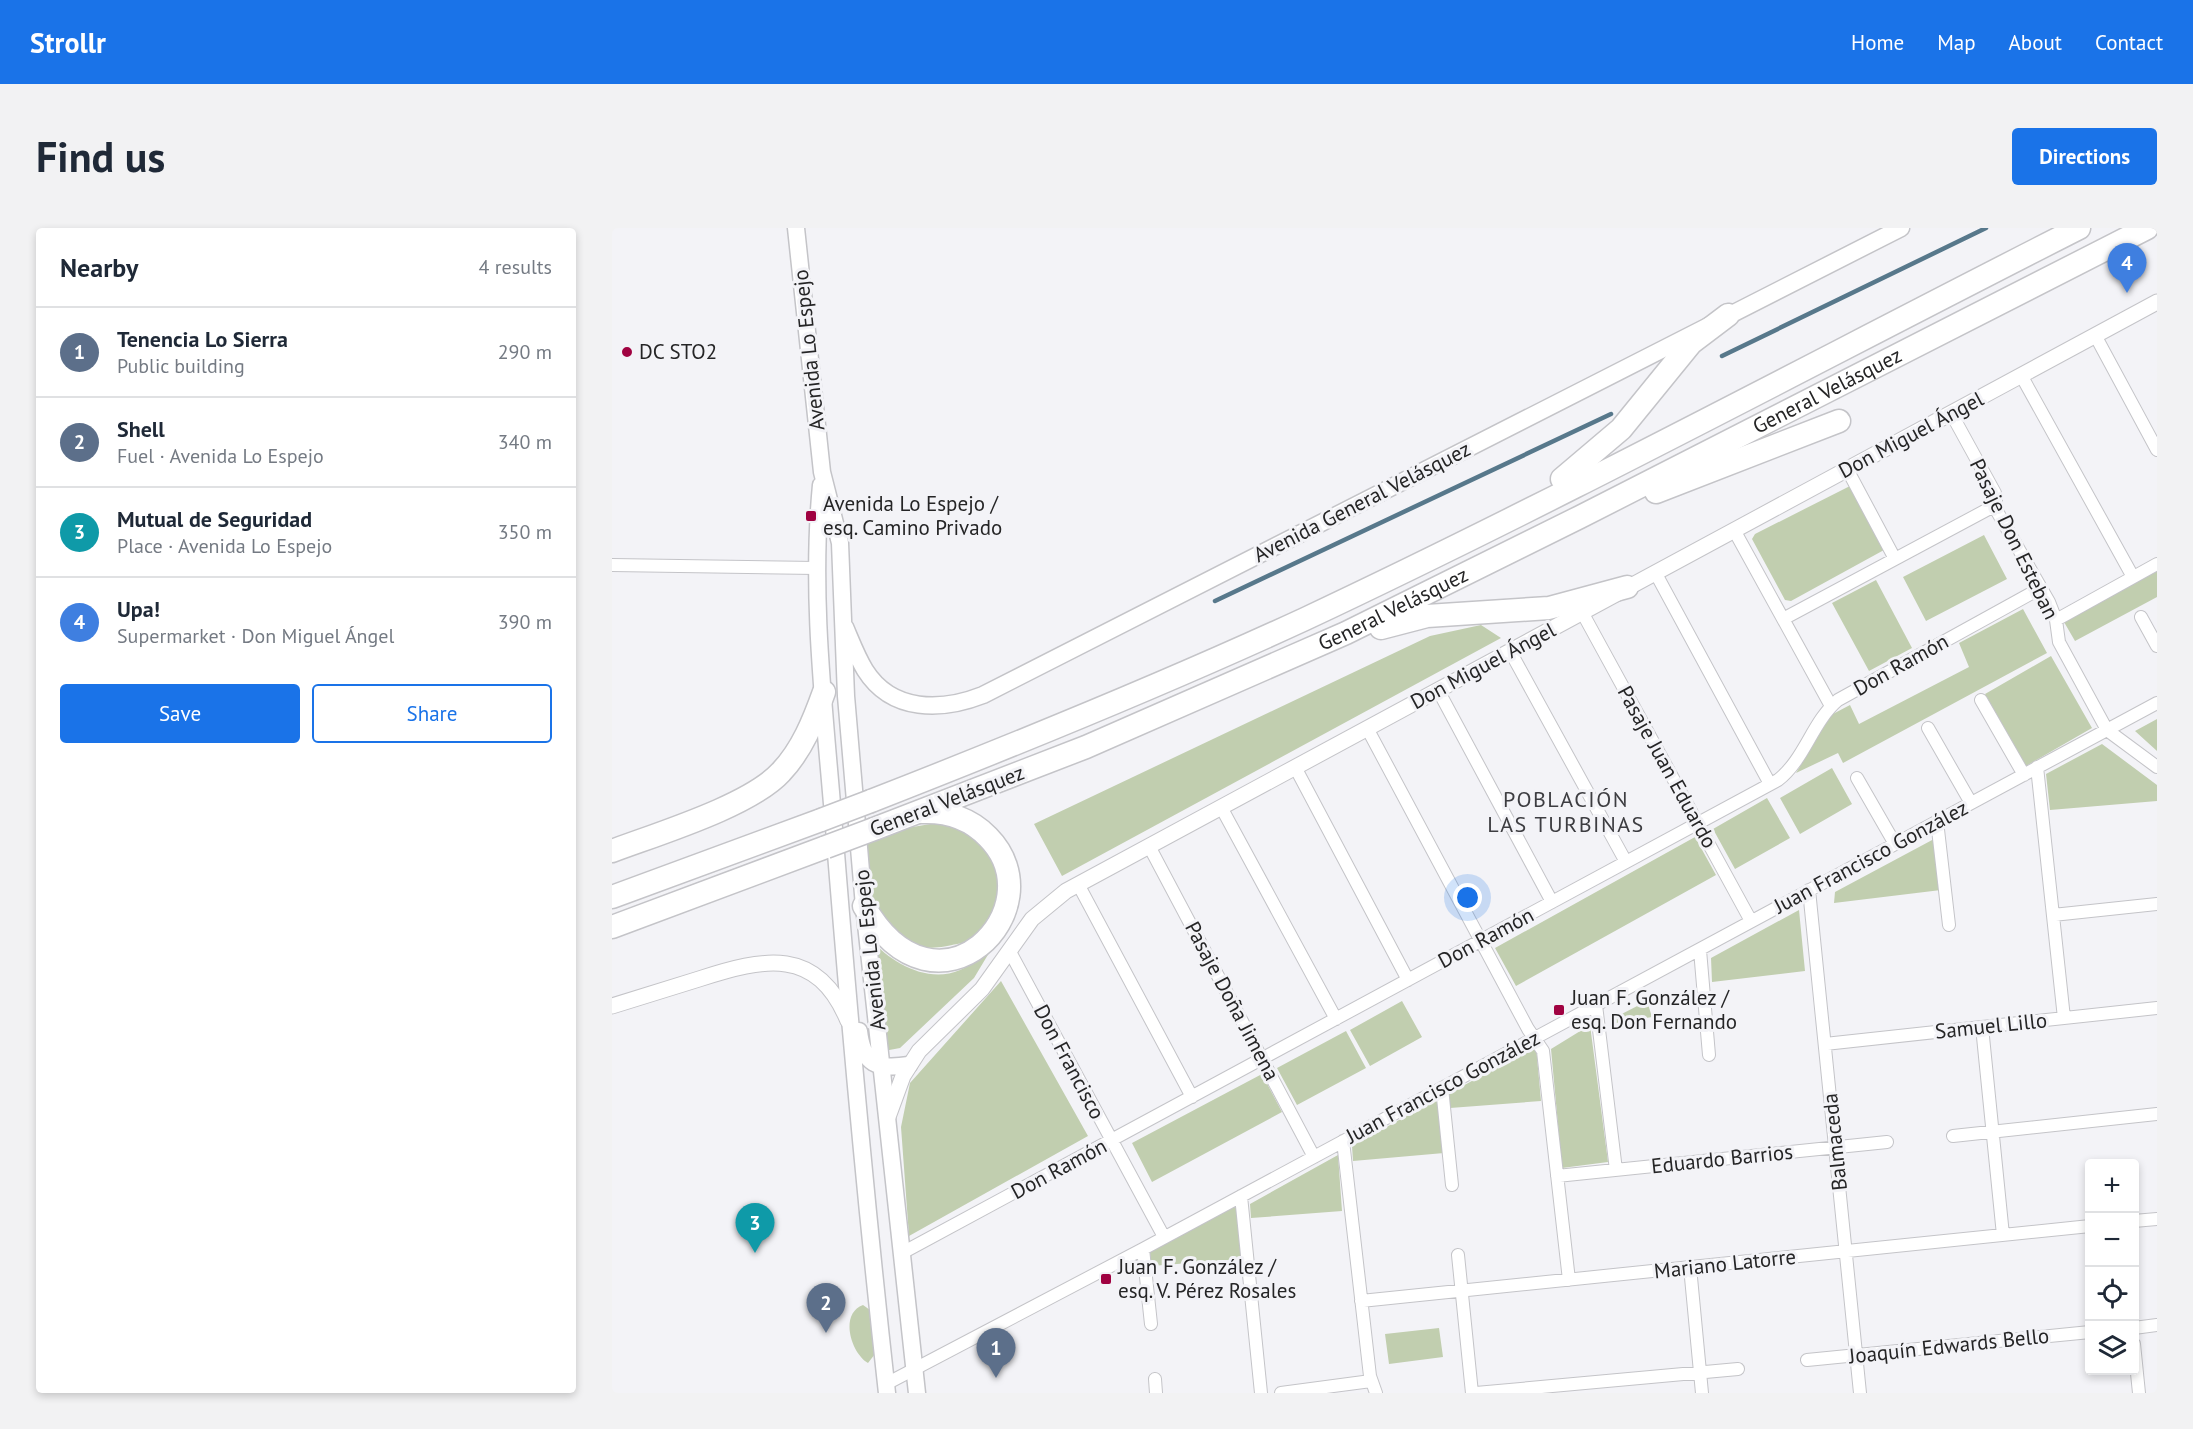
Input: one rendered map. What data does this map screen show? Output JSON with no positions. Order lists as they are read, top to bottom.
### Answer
{
  "streets": {
    "highway": ["General Velásquez"],
    "main road": ["Avenida Lo Espejo", "Avenida General Velásquez"],
    "street": [
      "Don Miguel Ángel",
      "Pasaje Don Esteban",
      "Don Ramón",
      "Pasaje Juan Eduardo",
      "Juan Francisco González",
      "Pasaje Doña Jimena",
      "Samuel Lillo",
      "Don Francisco",
      "Balmaceda",
      "Eduardo Barrios",
      "Mariano Latorre",
      "Joaquín Edwards Bello"
    ]
  },
  "crossings": [
    ["Avenida Lo Espejo", "Don Miguel Ángel"],
    ["Avenida Lo Espejo", "Avenida General Velásquez"],
    ["Avenida Lo Espejo", "Don Ramón"],
    ["Avenida Lo Espejo", "Juan Francisco González"],
    ["Don Miguel Ángel", "Pasaje Don Esteban"],
    ["Don Miguel Ángel", "Pasaje Juan Eduardo"],
    ["Don Miguel Ángel", "Pasaje Doña Jimena"],
    ["Don Miguel Ángel", "Don Francisco"],
    ["Pasaje Don Esteban", "Don Ramón"],
    ["Pasaje Don Esteban", "Juan Francisco González"],
    ["Don Ramón", "Pasaje Juan Eduardo"],
    ["Don Ramón", "Pasaje Doña Jimena"],
    ["Don Ramón", "Don Francisco"],
    ["Pasaje Juan Eduardo", "Juan Francisco González"],
    ["Juan Francisco González", "Pasaje Doña Jimena"],
    ["Juan Francisco González", "Don Francisco"],
    ["Juan Francisco González", "Balmaceda"],
    ["Samuel Lillo", "Balmaceda"],
    ["Balmaceda", "Eduardo Barrios"],
    ["Balmaceda", "Mariano Latorre"],
    ["Balmaceda", "Joaquín Edwards Bello"]
  ],
  "districts": ["POBLACIÓN LAS TURBINAS"],
  "places": {
    "other": ["DC STO2"],
    "transit": ["Avenida Lo Espejo / esq. Camino Privado", "Juan F. González / esq. Don Fernando", "Juan F. González / esq. V. Pérez Rosales"]
  },
  "page": {
    "header": "Strollr",
    "nav": [
      "Home",
      "Map",
      "About",
      "Contact"
    ],
    "buttons": [
      "Directions",
      ["Save", "Share"]
    ],
    "title": "Find us",
    "heading": ["Nearby", "4 results"],
    "pins": [
      "4",
      "3",
      "2",
      "1"
    ],
    "list": [
      {
        "mark": "1",
        "name": "Tenencia Lo Sierra",
        "note": "Public building",
        "value": "290 m"
      },
      {
        "mark": "2",
        "name": "Shell",
        "note": "Fuel · Avenida Lo Espejo",
        "value": "340 m"
      },
      {
        "mark": "3",
        "name": "Mutual de Seguridad",
        "note": "Place · Avenida Lo Espejo",
        "value": "350 m"
      },
      {
        "mark": "4",
        "name": "Upa!",
        "note": "Supermarket · Don Miguel Ángel",
        "value": "390 m"
      }
    ],
    "map_buttons": ["+", "−"]
  }
}
